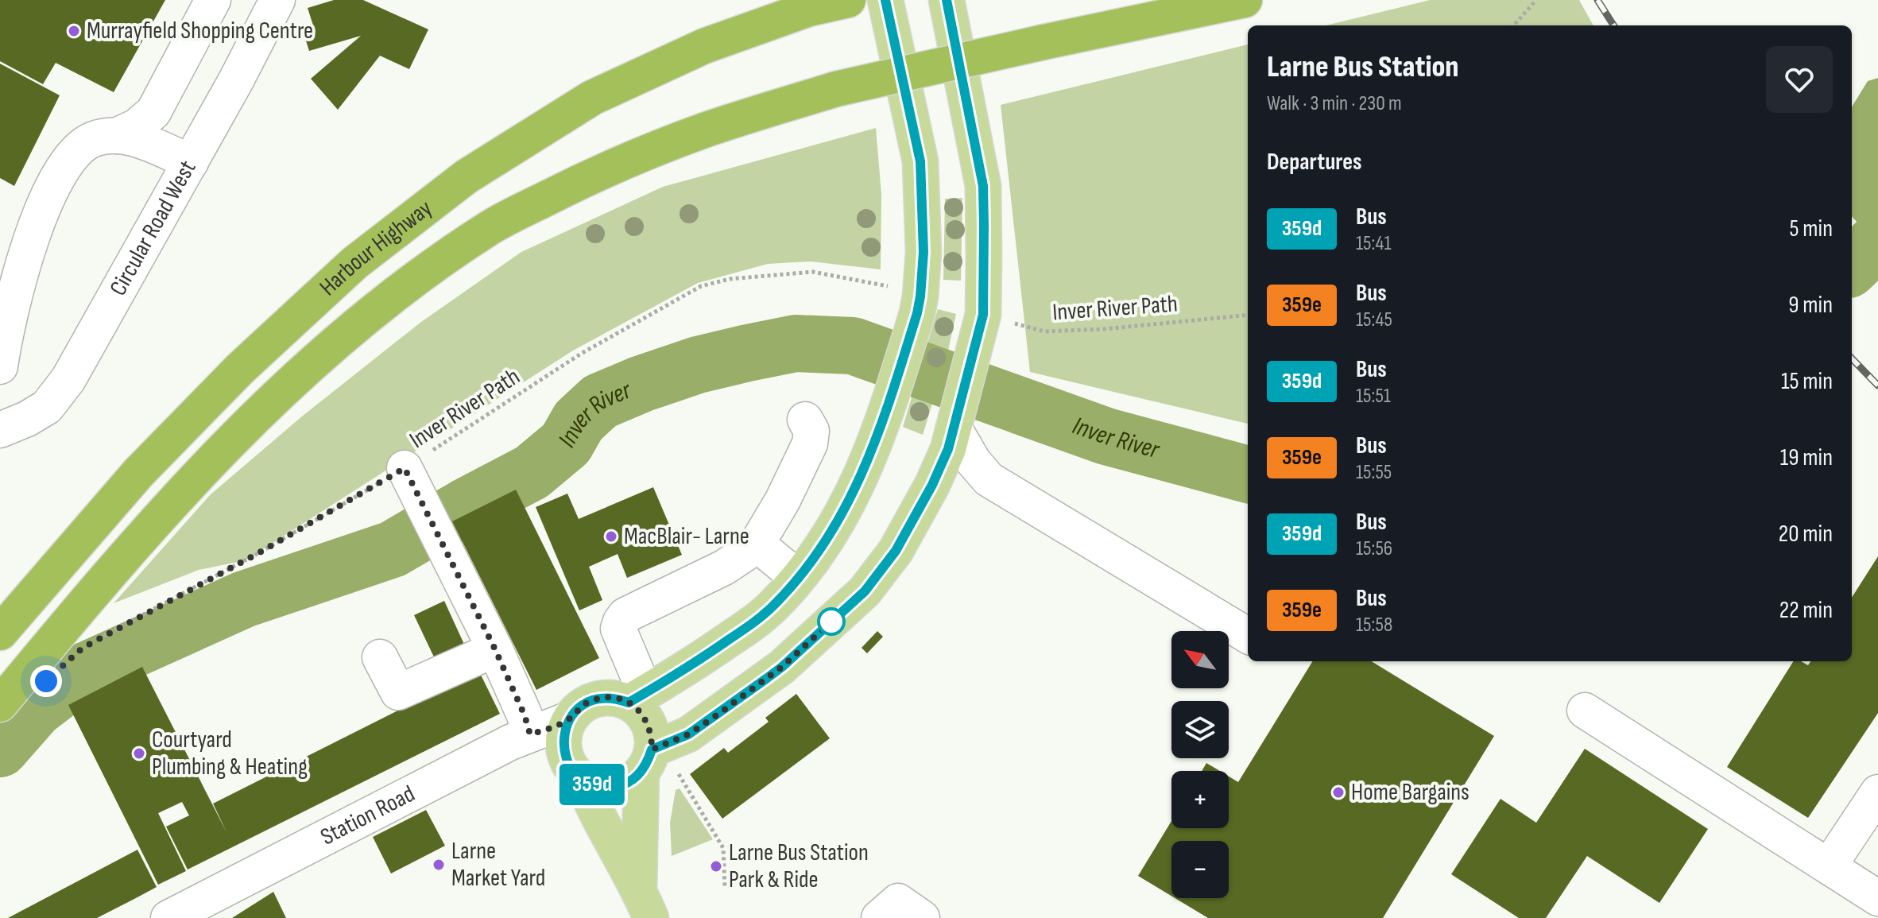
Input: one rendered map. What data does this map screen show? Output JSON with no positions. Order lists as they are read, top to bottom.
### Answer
{
  "streets": {
    "highway": ["Harbour Highway"],
    "street": ["Circular Road West", "Station Road"],
    "path": ["Inver River Path"]
  },
  "water": ["Inver River"],
  "places": [
    "Murrayfield Shopping Centre",
    "MacBlair- Larne",
    "Courtyard Plumbing & Heating",
    "Home Bargains",
    "Larne Market Yard",
    "Larne Bus Station Park & Ride"
  ],
  "lines": ["bus line 359d"],
  "north": "top left",
  "page": {
    "on_map": "359d",
    "heading": [
      ["Larne Bus Station", "Walk · 3 min · 230 m"],
      "Departures"
    ],
    "list": [
      {
        "mark": "359d",
        "name": "Bus",
        "note": "15:41",
        "value": "5 min"
      },
      {
        "mark": "359e",
        "name": "Bus",
        "note": "15:45",
        "value": "9 min"
      },
      {
        "mark": "359d",
        "name": "Bus",
        "note": "15:51",
        "value": "15 min"
      },
      {
        "mark": "359e",
        "name": "Bus",
        "note": "15:55",
        "value": "19 min"
      },
      {
        "mark": "359d",
        "name": "Bus",
        "note": "15:56",
        "value": "20 min"
      },
      {
        "mark": "359e",
        "name": "Bus",
        "note": "15:58",
        "value": "22 min"
      }
    ],
    "map_buttons": ["+", "−"]
  }
}
